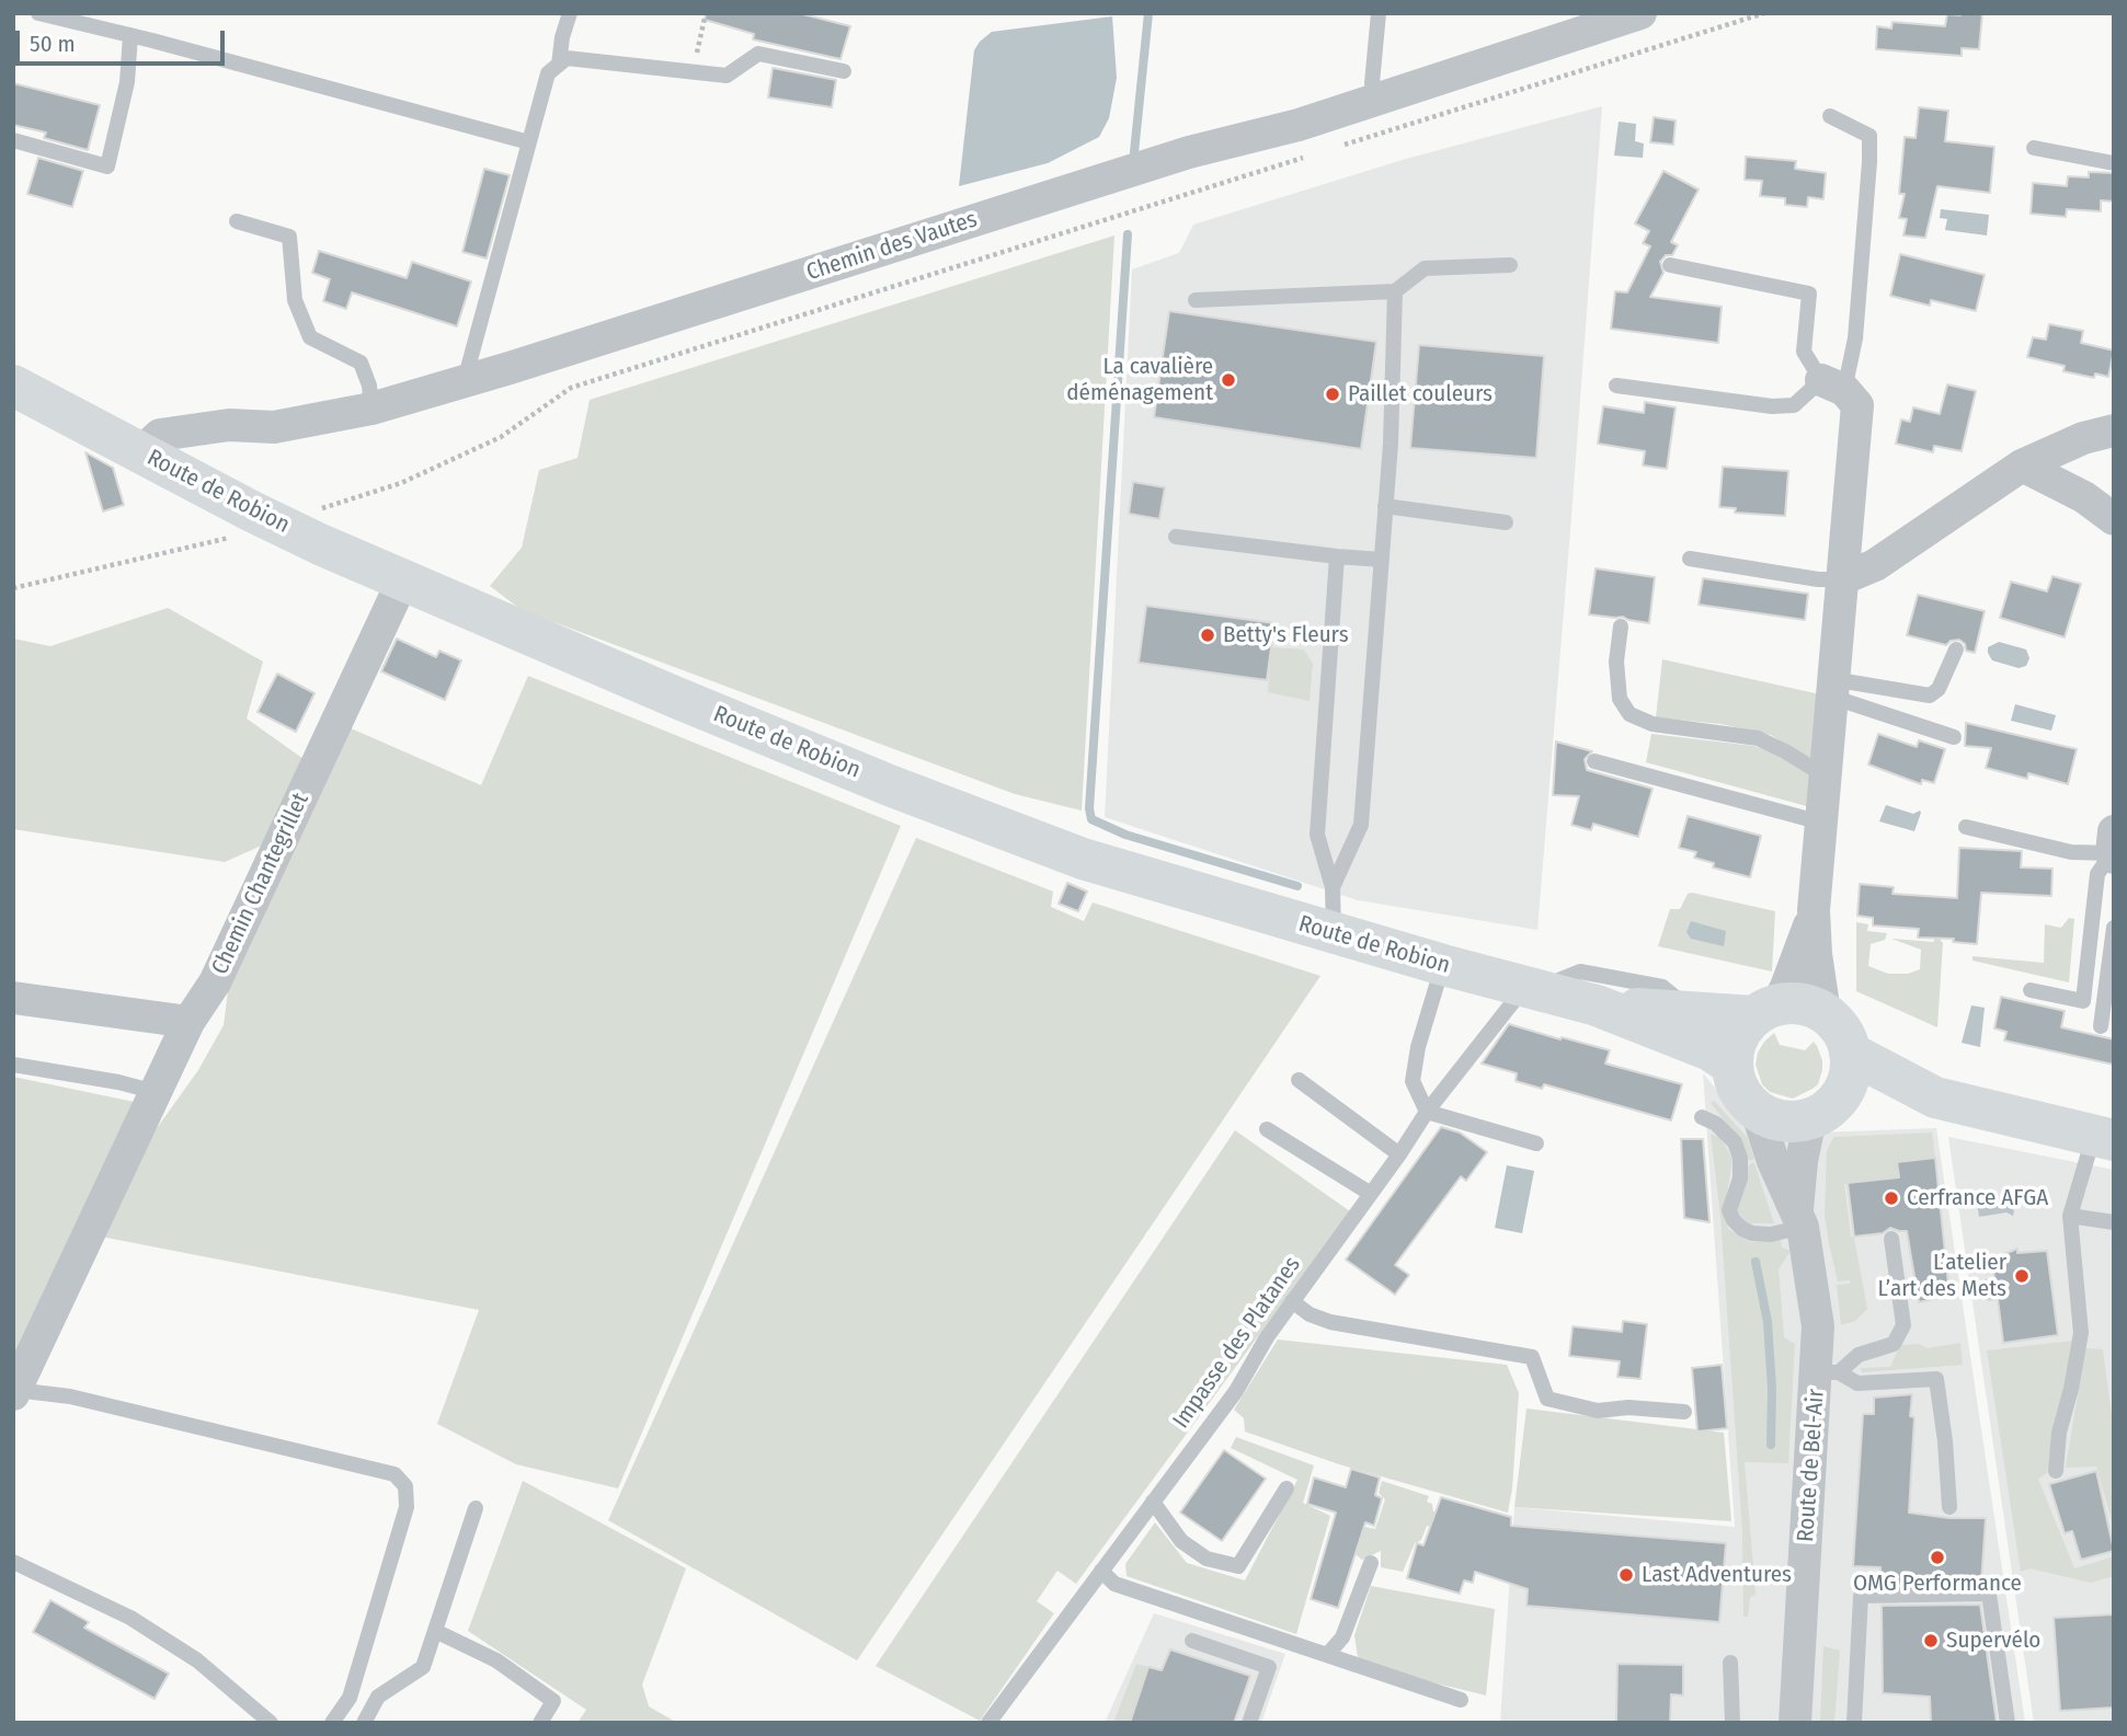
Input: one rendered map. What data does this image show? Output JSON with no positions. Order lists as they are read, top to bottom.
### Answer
{
  "streets": {
    "main road": ["Route de Robion"],
    "street": ["Chemin des Vautes", "Chemin Chantegrillet", "Route de Bel-Air"],
    "lane": ["Impasse des Platanes"]
  },
  "crossings": [
    ["Chemin des Vautes", "Route de Robion"],
    ["Route de Robion", "Chemin Chantegrillet"],
    ["Route de Robion", "Impasse des Platanes"],
    ["Route de Robion", "Route de Bel-Air"]
  ],
  "places": [
    "La cavalière déménagement",
    "Paillet couleurs",
    "Betty's Fleurs",
    "Cerfrance AFGA",
    "L’atelier L’art des Mets",
    "OMG Performance",
    "Last Adventures",
    "Supervélo"
  ],
  "scale_bar": "50 m"
}
